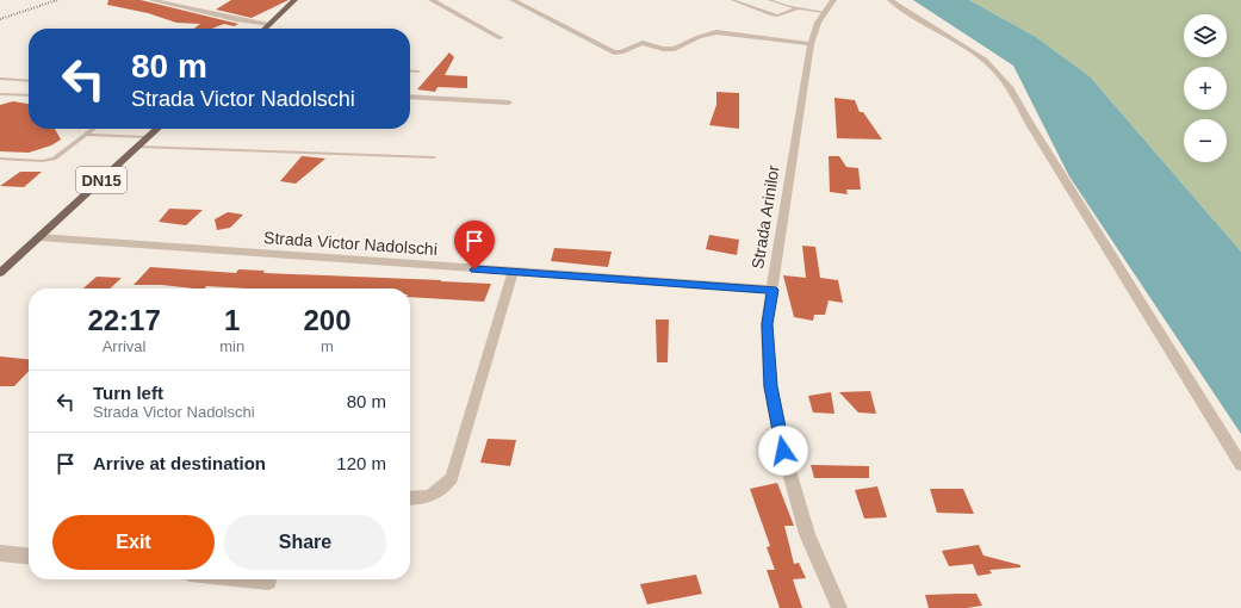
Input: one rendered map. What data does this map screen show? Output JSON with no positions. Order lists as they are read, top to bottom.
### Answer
{
  "streets": {
    "main road": ["DN15"],
    "street": ["Strada Arinilor", "Strada Victor Nadolschi"]
  },
  "crossings": [
    ["DN15", "Strada Victor Nadolschi"],
    ["Strada Arinilor", "Strada Victor Nadolschi"]
  ],
  "page": {
    "map_buttons": ["+", "−"],
    "turn": ["80 m", "Strada Victor Nadolschi"],
    "eta": [
      "22:17",
      "Arrival",
      "1",
      "min",
      "200",
      "m"
    ],
    "list": [
      {
        "name": "Turn left",
        "note": "Strada Victor Nadolschi",
        "value": "80 m"
      },
      {
        "name": "Arrive at destination",
        "value": "120 m"
      }
    ],
    "buttons": ["Exit", "Share"]
  }
}
